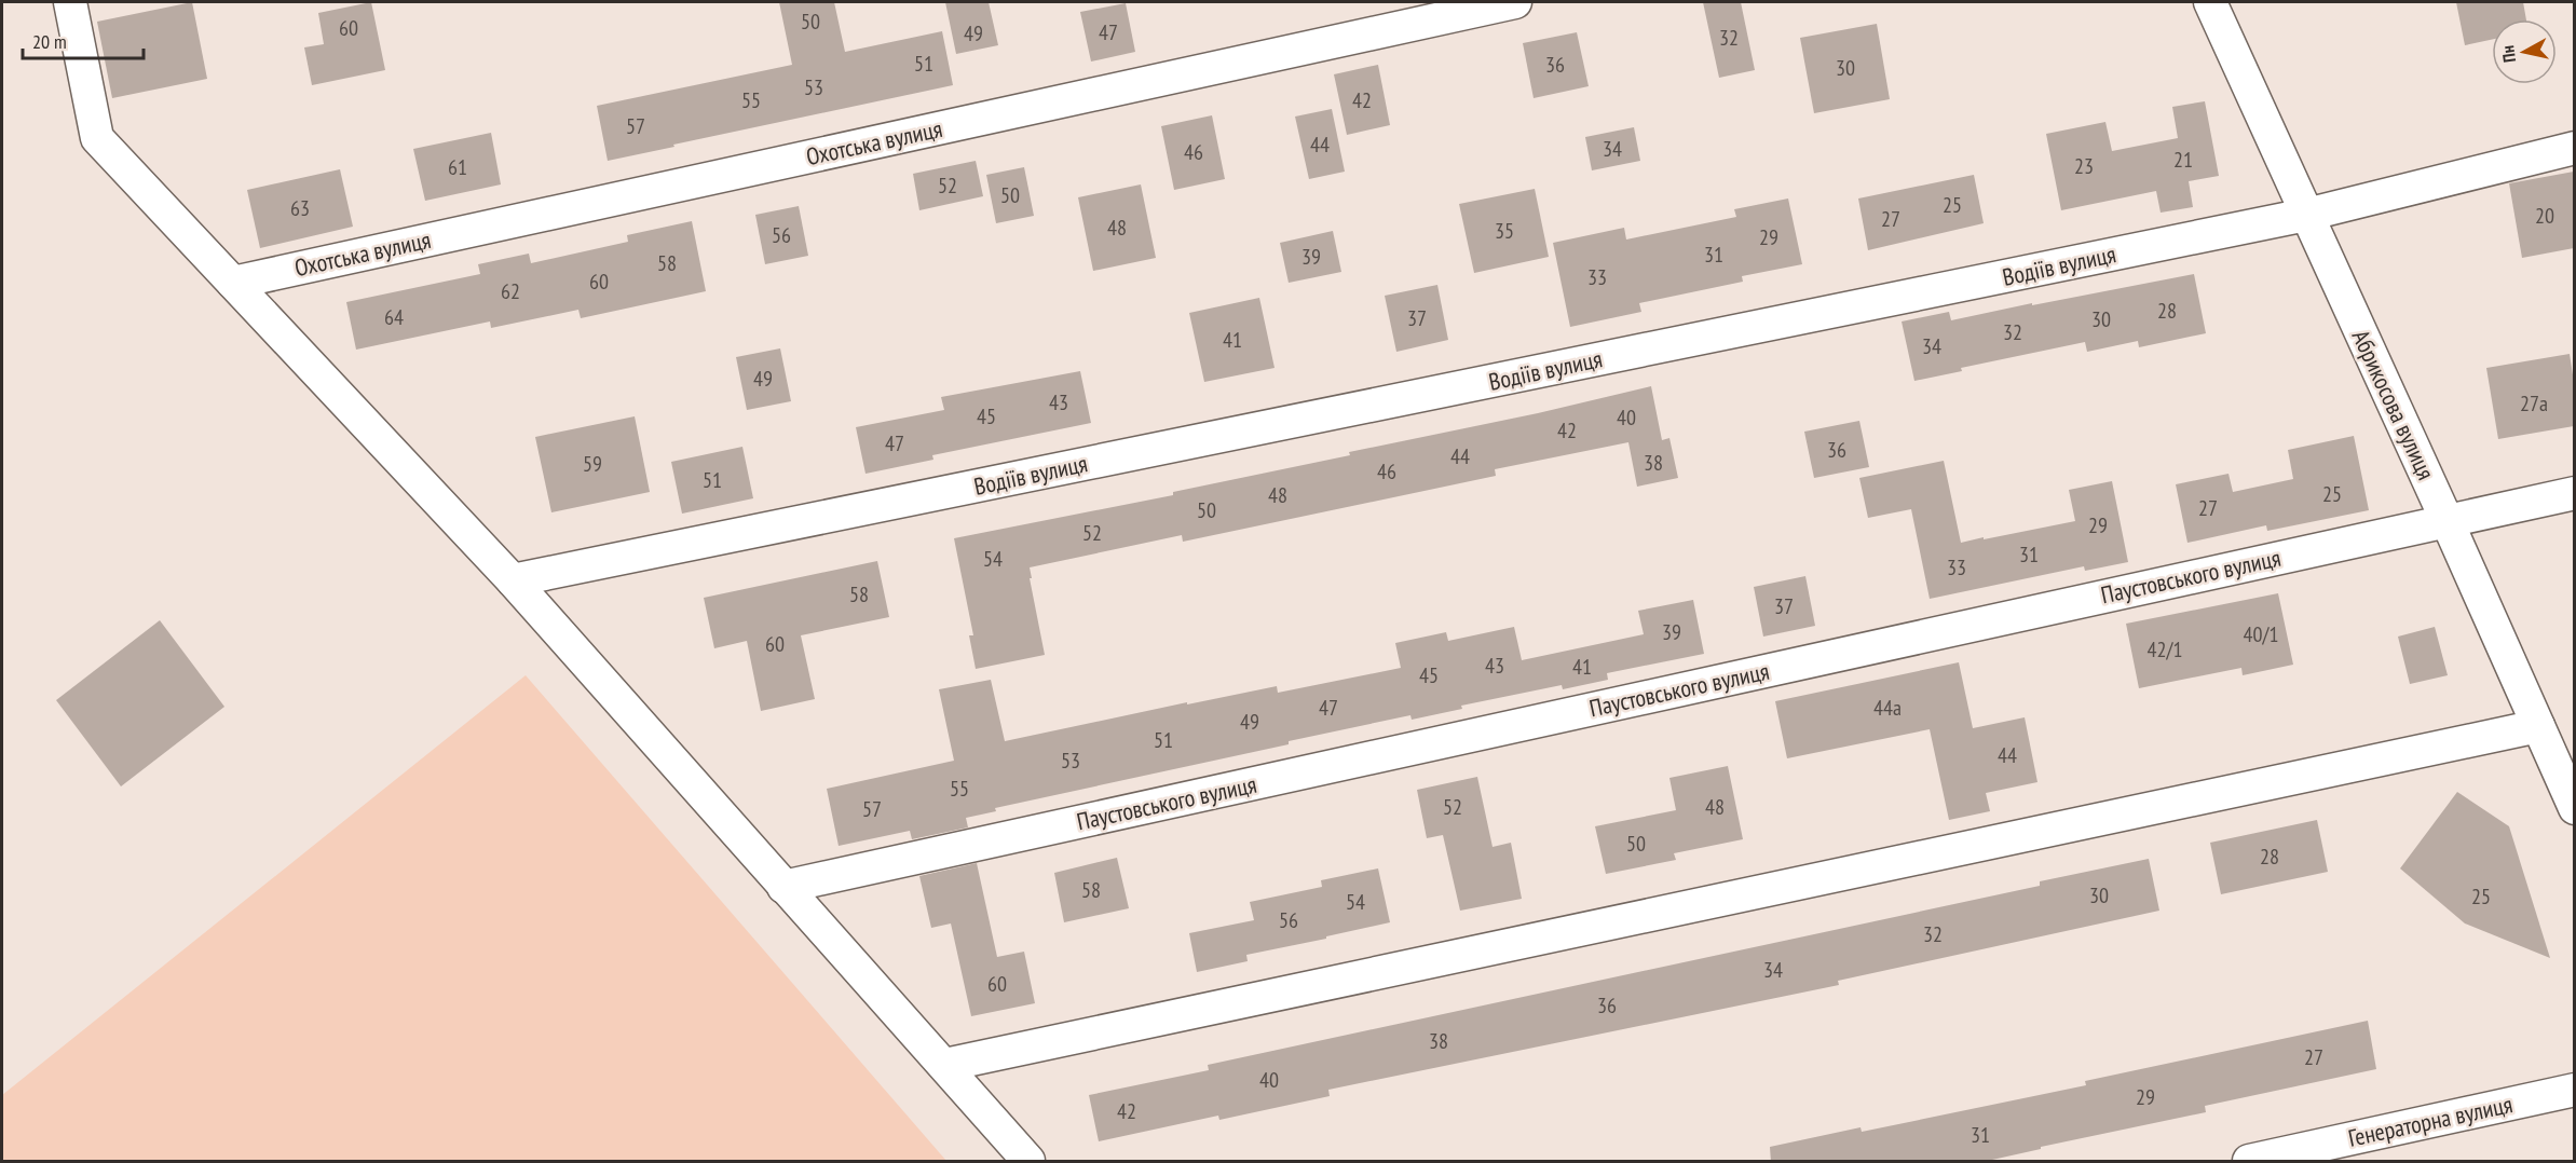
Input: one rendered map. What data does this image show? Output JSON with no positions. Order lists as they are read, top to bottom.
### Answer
{
  "streets": {
    "street": [
      "Охотська вулиця",
      "Водіїв вулиця",
      "Абрикосова вулиця",
      "Паустовського вулиця",
      "Генераторна вулиця"
    ]
  },
  "crossings": [
    ["Водіїв вулиця", "Абрикосова вулиця"],
    ["Абрикосова вулиця", "Паустовського вулиця"]
  ],
  "house_numbers": [
    "50",
    "60",
    "47",
    "49",
    "32",
    "51",
    "36",
    "30",
    "53",
    "55",
    "42",
    "57",
    "44",
    "34",
    "46",
    "21",
    "23",
    "61",
    "52",
    "50",
    "25",
    "63",
    "20",
    "27",
    "48",
    "35",
    "56",
    "29",
    "31",
    "39",
    "58",
    "33",
    "60",
    "62",
    "28",
    "64",
    "37",
    "30",
    "32",
    "41",
    "34",
    "49",
    "43",
    "27а",
    "45",
    "40",
    "42",
    "47",
    "36",
    "44",
    "38",
    "59",
    "46",
    "51",
    "25",
    "48",
    "27",
    "50",
    "29",
    "52",
    "31",
    "54",
    "33",
    "58",
    "37",
    "39",
    "40/1",
    "60",
    "42/1",
    "43",
    "41",
    "45",
    "47",
    "44а",
    "49",
    "51",
    "44",
    "53",
    "55",
    "52",
    "48",
    "57",
    "50",
    "28",
    "58",
    "30",
    "25",
    "54",
    "56",
    "32",
    "34",
    "60",
    "36",
    "38",
    "27",
    "40",
    "29",
    "42",
    "31"
  ],
  "scale_bar": "20 m",
  "north": "left"
}
